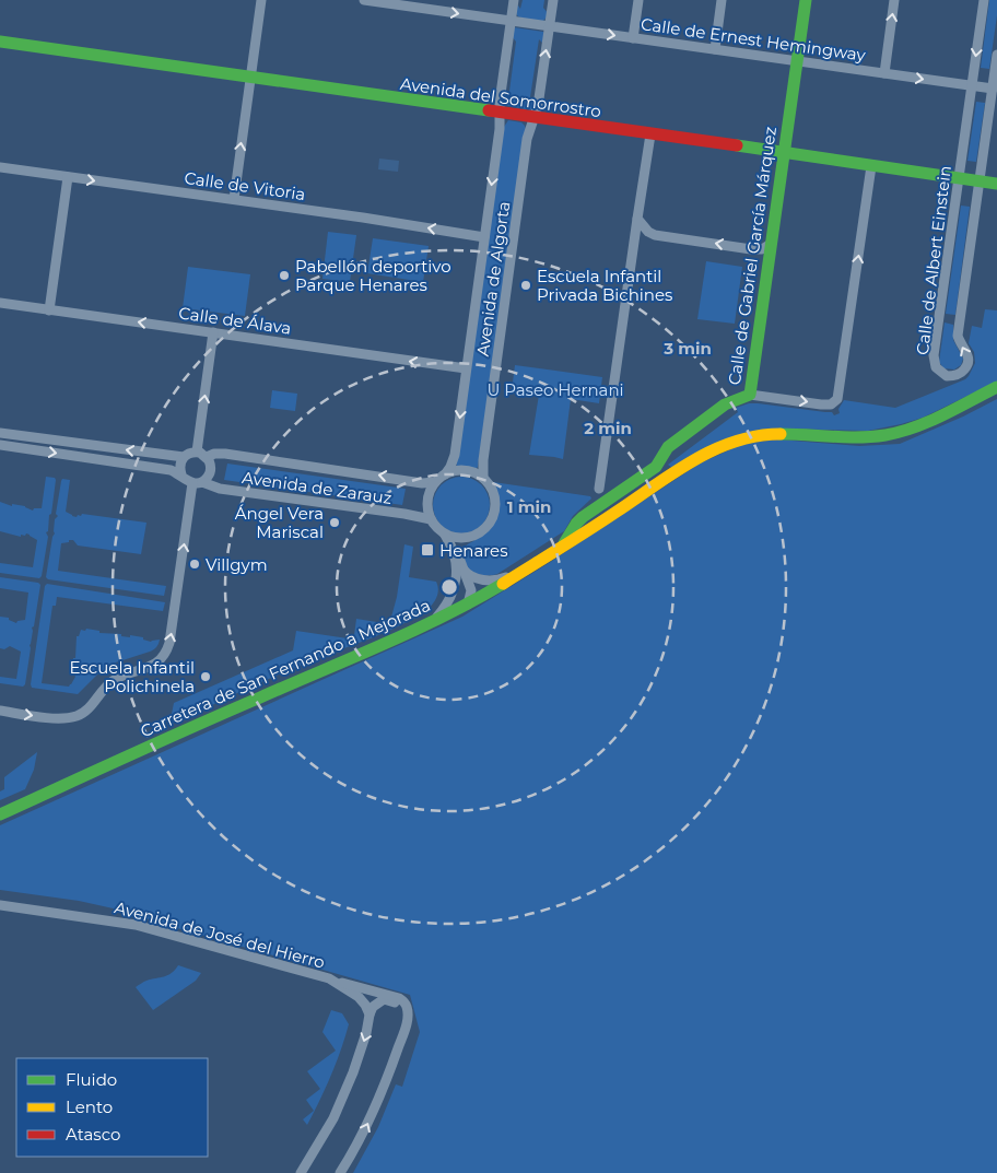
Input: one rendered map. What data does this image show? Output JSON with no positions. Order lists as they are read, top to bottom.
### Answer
{
  "streets": {
    "street": [
      "Calle de Ernest Hemingway",
      "Avenida del Somorrostro",
      "Calle de Vitoria",
      "Calle de Gabriel García Márquez",
      "Calle de Albert Einstein",
      "Avenida de Algorta",
      "Calle de Álava",
      "Avenida de Zarauz",
      "Carretera de San Fernando a Mejorada",
      "Avenida de José del Hierro"
    ]
  },
  "crossings": [
    ["Calle de Ernest Hemingway", "Calle de Gabriel García Márquez"],
    ["Calle de Ernest Hemingway", "Calle de Albert Einstein"],
    ["Calle de Ernest Hemingway", "Avenida de Algorta"],
    ["Avenida del Somorrostro", "Calle de Gabriel García Márquez"],
    ["Avenida del Somorrostro", "Calle de Albert Einstein"],
    ["Avenida del Somorrostro", "Avenida de Algorta"],
    ["Calle de Vitoria", "Avenida de Algorta"],
    ["Calle de Gabriel García Márquez", "Carretera de San Fernando a Mejorada"],
    ["Avenida de Algorta", "Calle de Álava"],
    ["Avenida de Algorta", "Avenida de Zarauz"]
  ],
  "one_way": ["Calle de Ernest Hemingway", "Calle de Álava"],
  "parks": ["U Paseo Hernani"],
  "places": {
    "other": [
      "Pabellón deportivo Parque Henares",
      "Escuela Infantil Privada Bichines",
      "Ángel Vera Mariscal",
      "Villgym",
      "Escuela Infantil Polichinela"
    ],
    "transit": ["Henares"]
  },
  "legend": ["Fluido", "Lento", "Atasco"],
  "rings": ["3 min", "2 min", "1 min"]
}
